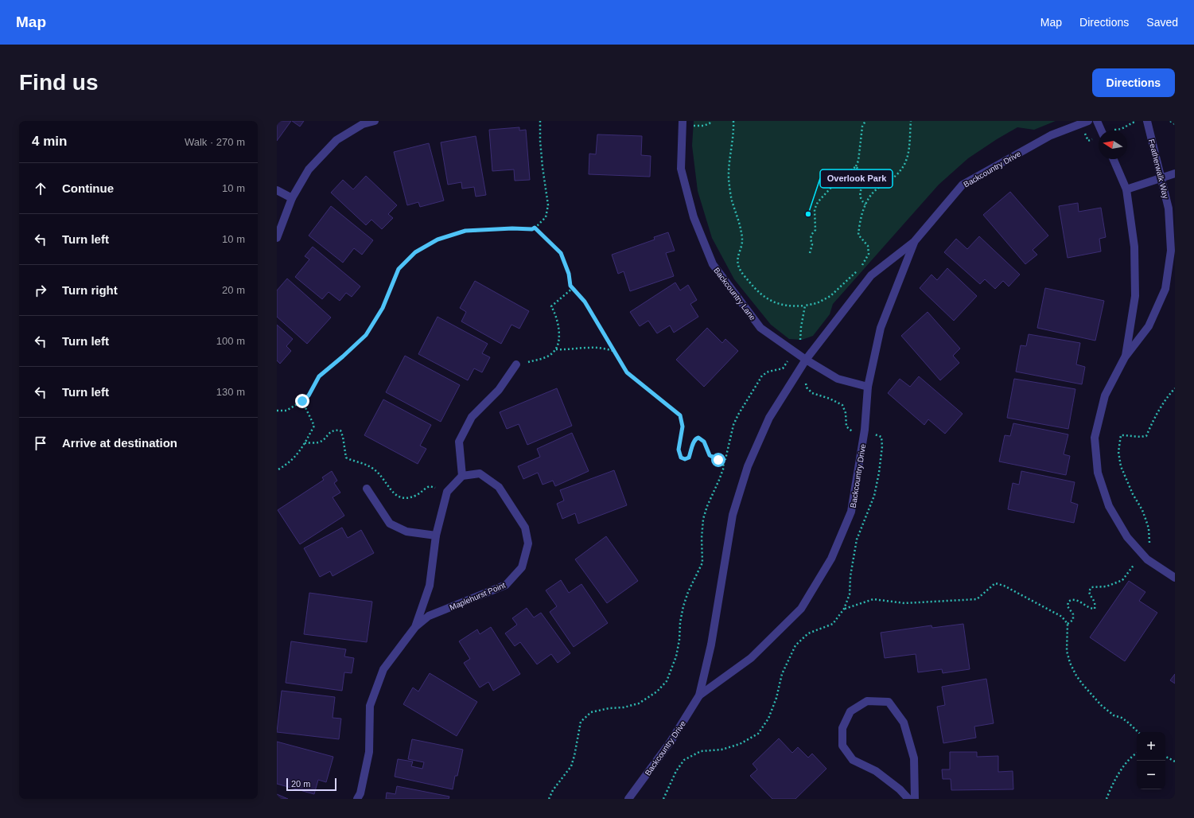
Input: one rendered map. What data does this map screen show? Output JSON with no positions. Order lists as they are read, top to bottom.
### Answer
{
  "streets": {
    "street": [
      "Backcountry Drive",
      "Featherwalk Way",
      "Backcountry Lane",
      "Maplehurst Point"
    ]
  },
  "crossings": [
    ["Backcountry Drive", "Backcountry Lane"]
  ],
  "places": ["Overlook Park"],
  "scale_bar": "20 m",
  "north": "left",
  "page": {
    "header": "Map",
    "nav": ["Map", "Directions", "Saved"],
    "buttons": "Directions",
    "title": "Find us",
    "heading": ["4 min", "Walk · 270 m"],
    "list": [
      ["Continue", "10 m"],
      ["Turn left", "10 m"],
      ["Turn right", "20 m"],
      ["Turn left", "100 m"],
      ["Turn left", "130 m"],
      "Arrive at destination"
    ],
    "map_buttons": ["+", "−"],
    "scale": "20 m"
  }
}
